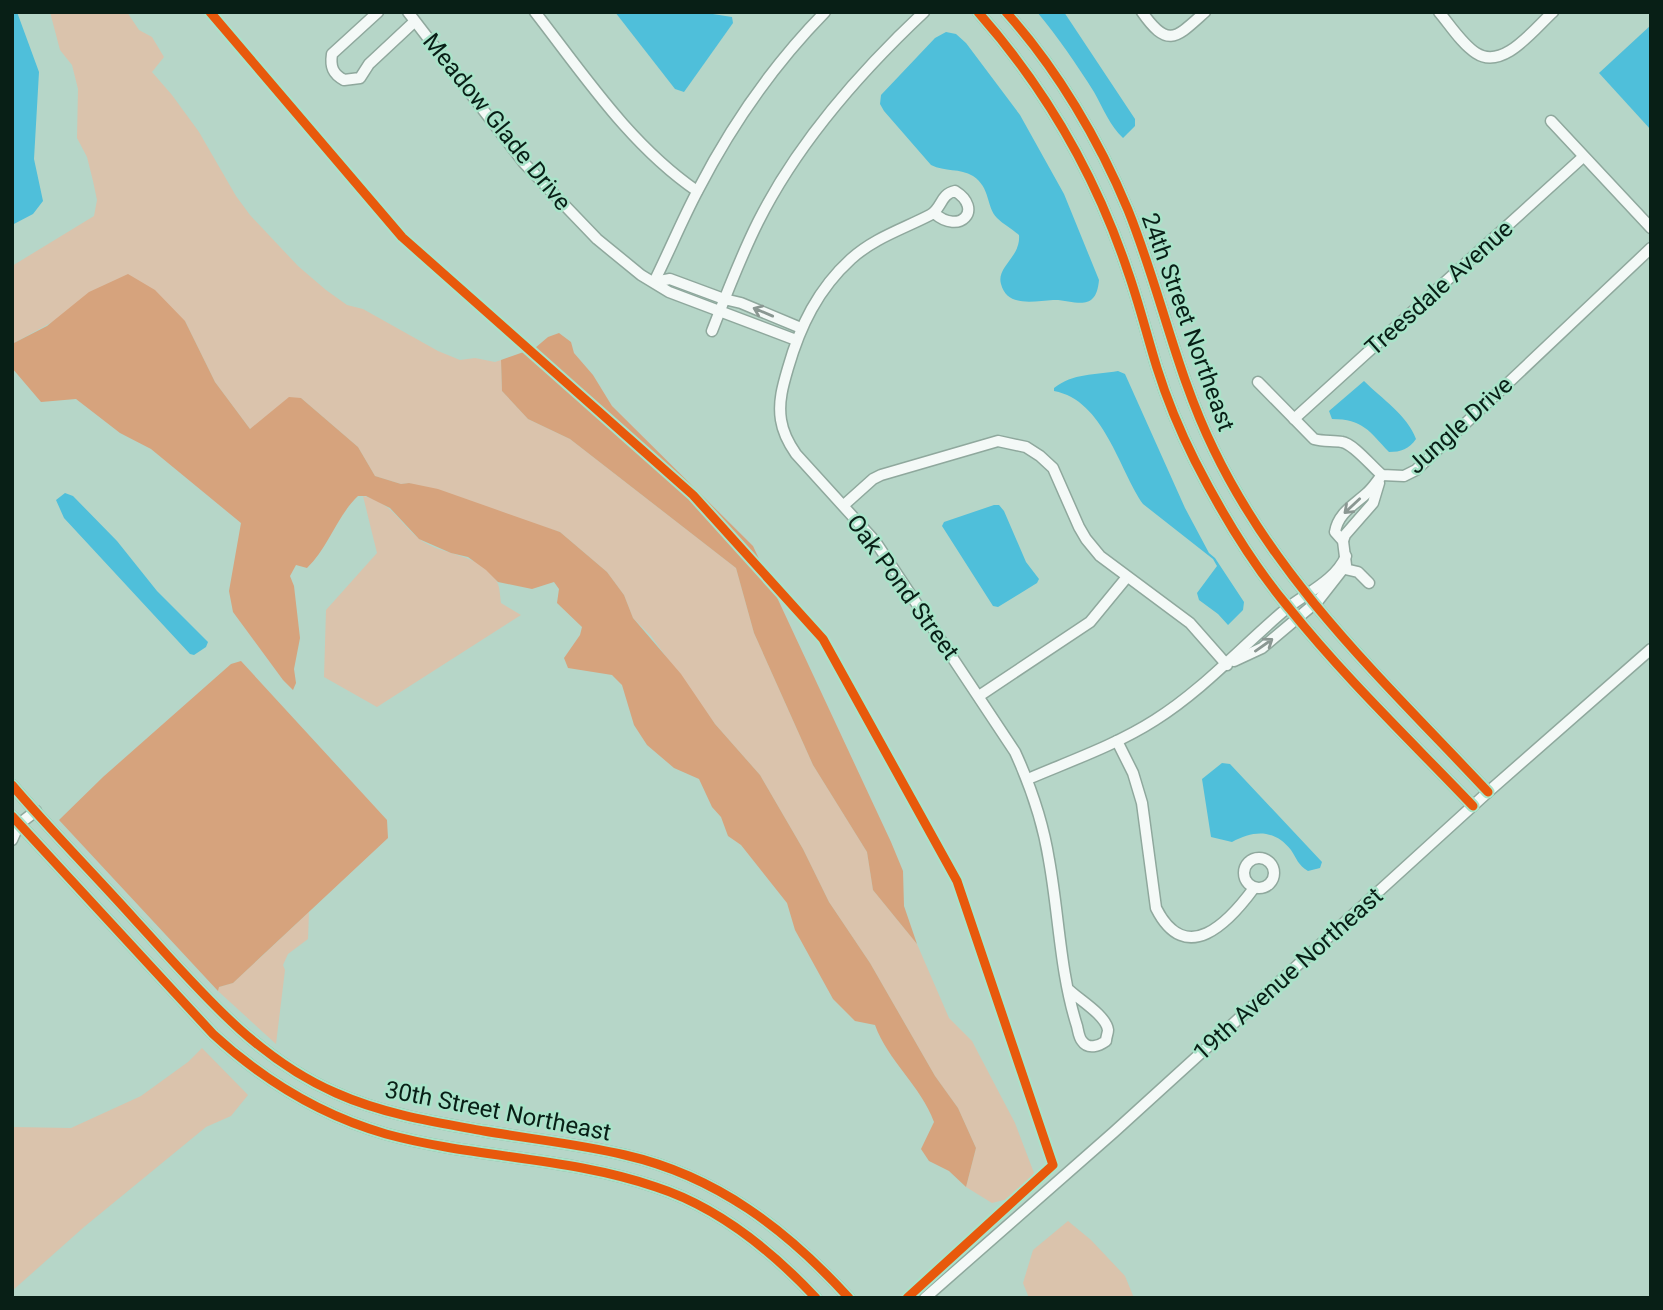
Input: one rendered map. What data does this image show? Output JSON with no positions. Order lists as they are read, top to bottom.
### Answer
{
  "streets": {
    "street": [
      "Meadow Glade Drive",
      "Treesdale Avenue",
      "24th Street Northeast",
      "Jungle Drive",
      "Oak Pond Street",
      "19th Avenue Northeast",
      "30th Street Northeast"
    ]
  },
  "crossings": [
    ["Meadow Glade Drive", "Oak Pond Street"],
    ["Treesdale Avenue", "Jungle Drive"],
    ["24th Street Northeast", "19th Avenue Northeast"]
  ]
}
